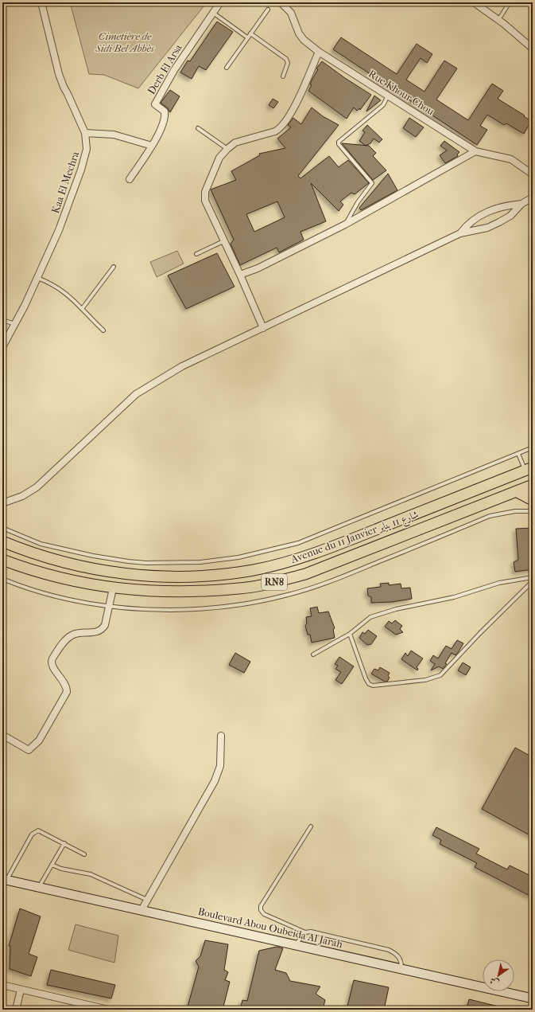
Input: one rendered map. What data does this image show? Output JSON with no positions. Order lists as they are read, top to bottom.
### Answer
{
  "streets": {
    "main road": ["Avenue du 11 Janvier شارع 11 يناير", "RN8"],
    "street": [
      "Derb El Arsa",
      "Rue Khour Chou",
      "Kaa El Mechra",
      "Boulevard Abou Oubeida Al Jarah"
    ]
  },
  "parks": ["Cimetière de Sidi Bel Abbès"],
  "north": "bottom left"
}
